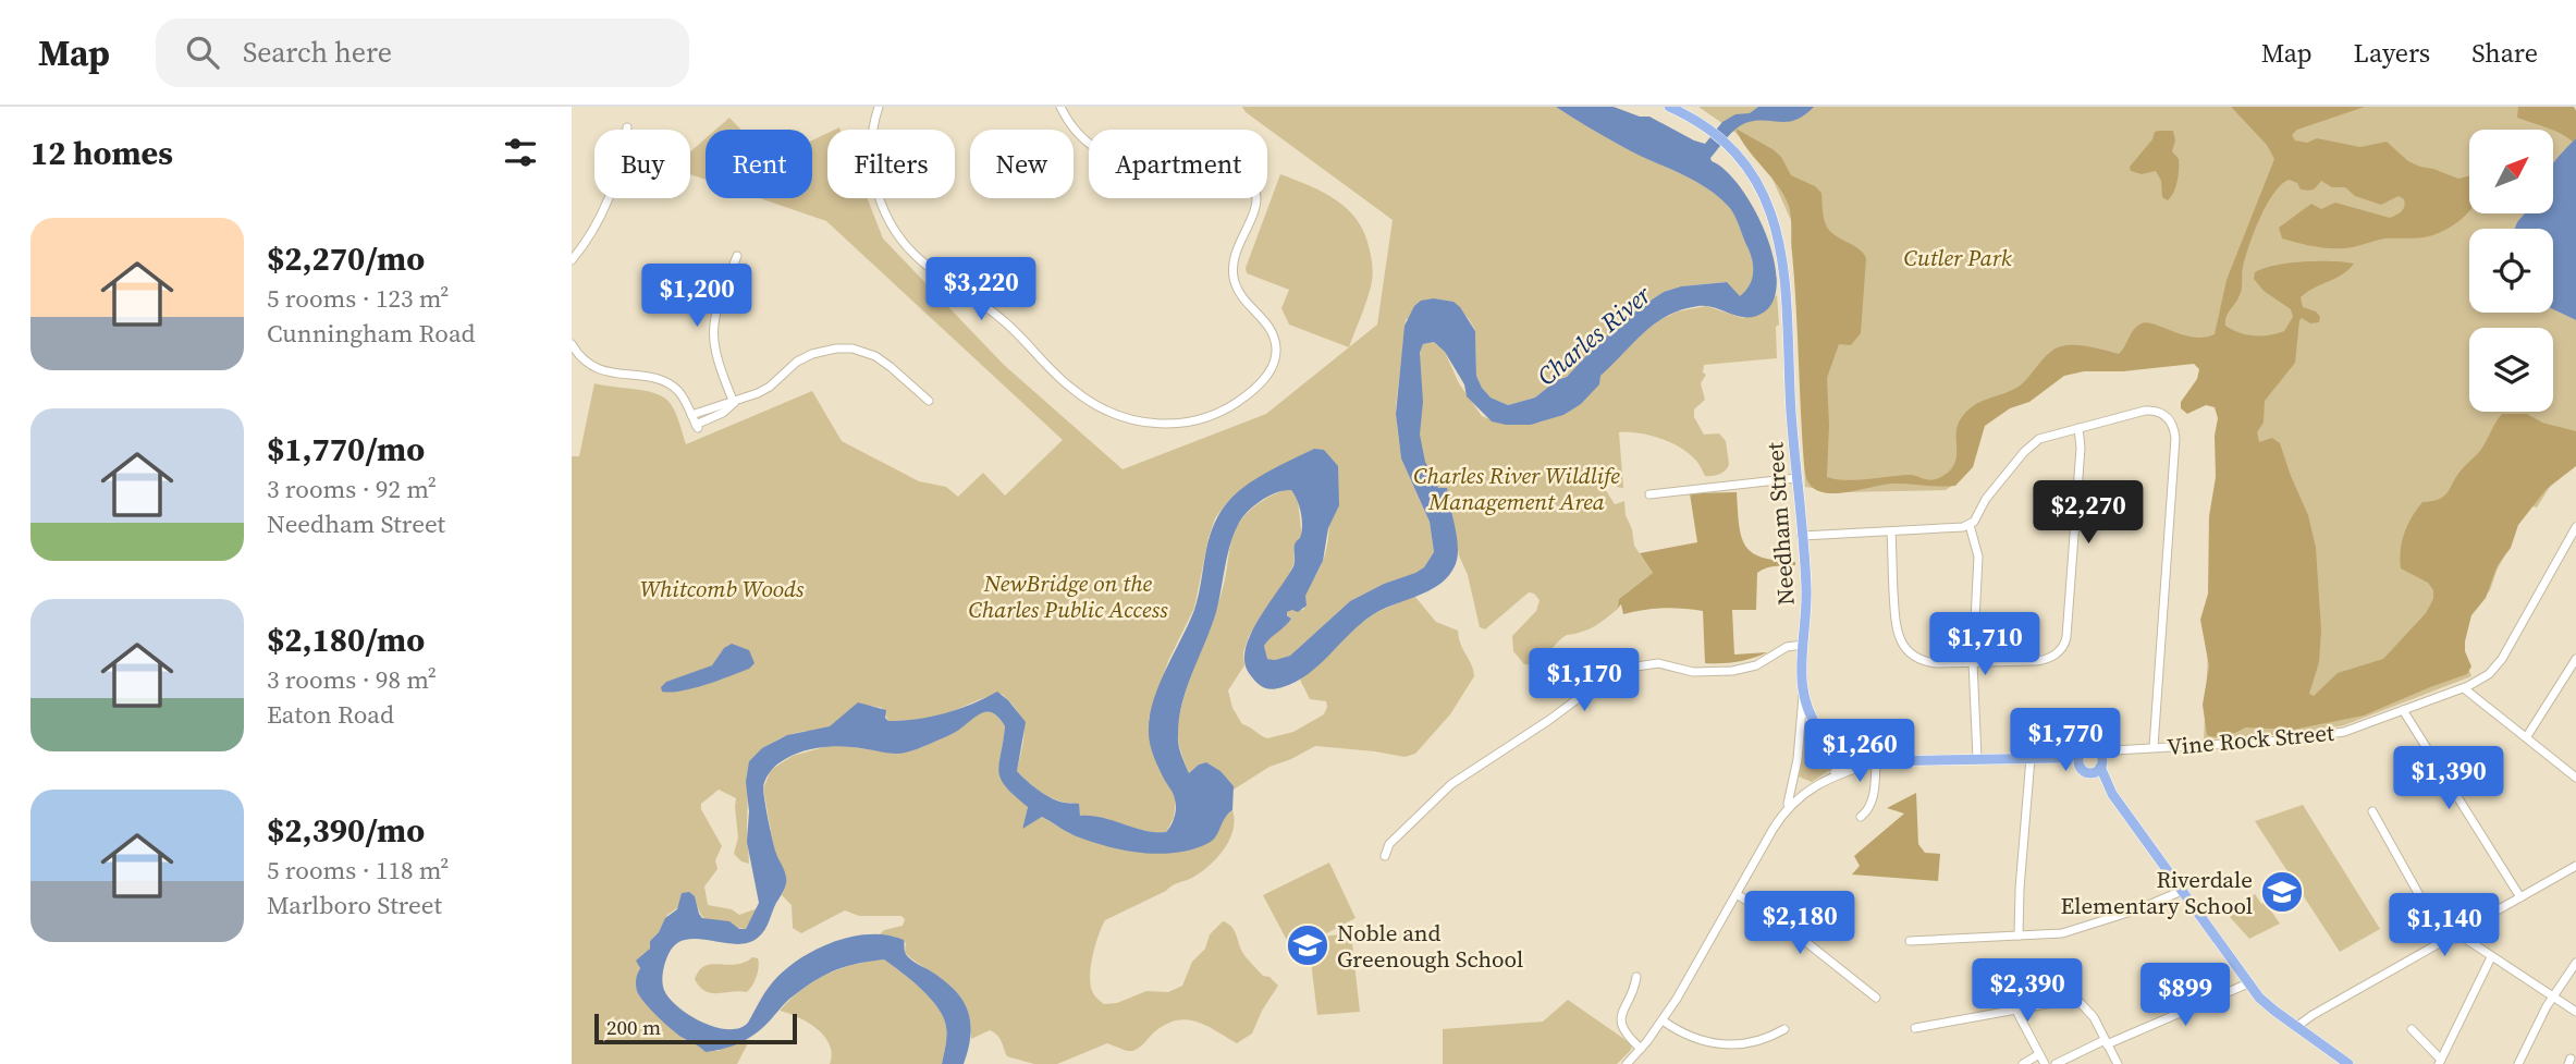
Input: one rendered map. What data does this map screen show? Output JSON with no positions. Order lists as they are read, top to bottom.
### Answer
{
  "streets": {
    "main road": ["Needham Street"],
    "street": ["Vine Rock Street"]
  },
  "crossings": [
    ["Needham Street", "Vine Rock Street"]
  ],
  "water": ["Charles River"],
  "parks": [
    "Cutler Park",
    "Charles River Wildlife Management Area",
    "NewBridge on the Charles Public Access",
    "Whitcomb Woods"
  ],
  "places": {
    "school or university": ["Riverdale Elementary School", "Noble and Greenough School"]
  },
  "scale_bar": "200 m",
  "north": "top right",
  "page": {
    "header": "Map",
    "search": "Search here",
    "nav": ["Map", "Layers", "Share"],
    "heading": "12 homes",
    "chip": [
      "Buy",
      "Rent",
      "Filters",
      "New",
      "Apartment"
    ],
    "list": [
      {
        "name": "$2,270/mo",
        "note": "5 rooms · 123 m² · Cunningham Road"
      },
      {
        "name": "$1,770/mo",
        "note": "3 rooms · 92 m² · Needham Street"
      },
      {
        "name": "$2,180/mo",
        "note": "3 rooms · 98 m² · Eaton Road"
      },
      {
        "name": "$2,390/mo",
        "note": "5 rooms · 118 m² · Marlboro Street"
      }
    ],
    "price": [
      "$3,220",
      "$1,200",
      "$2,270",
      "$1,710",
      "$1,170",
      "$1,770",
      "$1,260",
      "$1,390",
      "$2,180",
      "$1,140",
      "$2,390",
      "$899"
    ],
    "scale": "200 m"
  }
}
